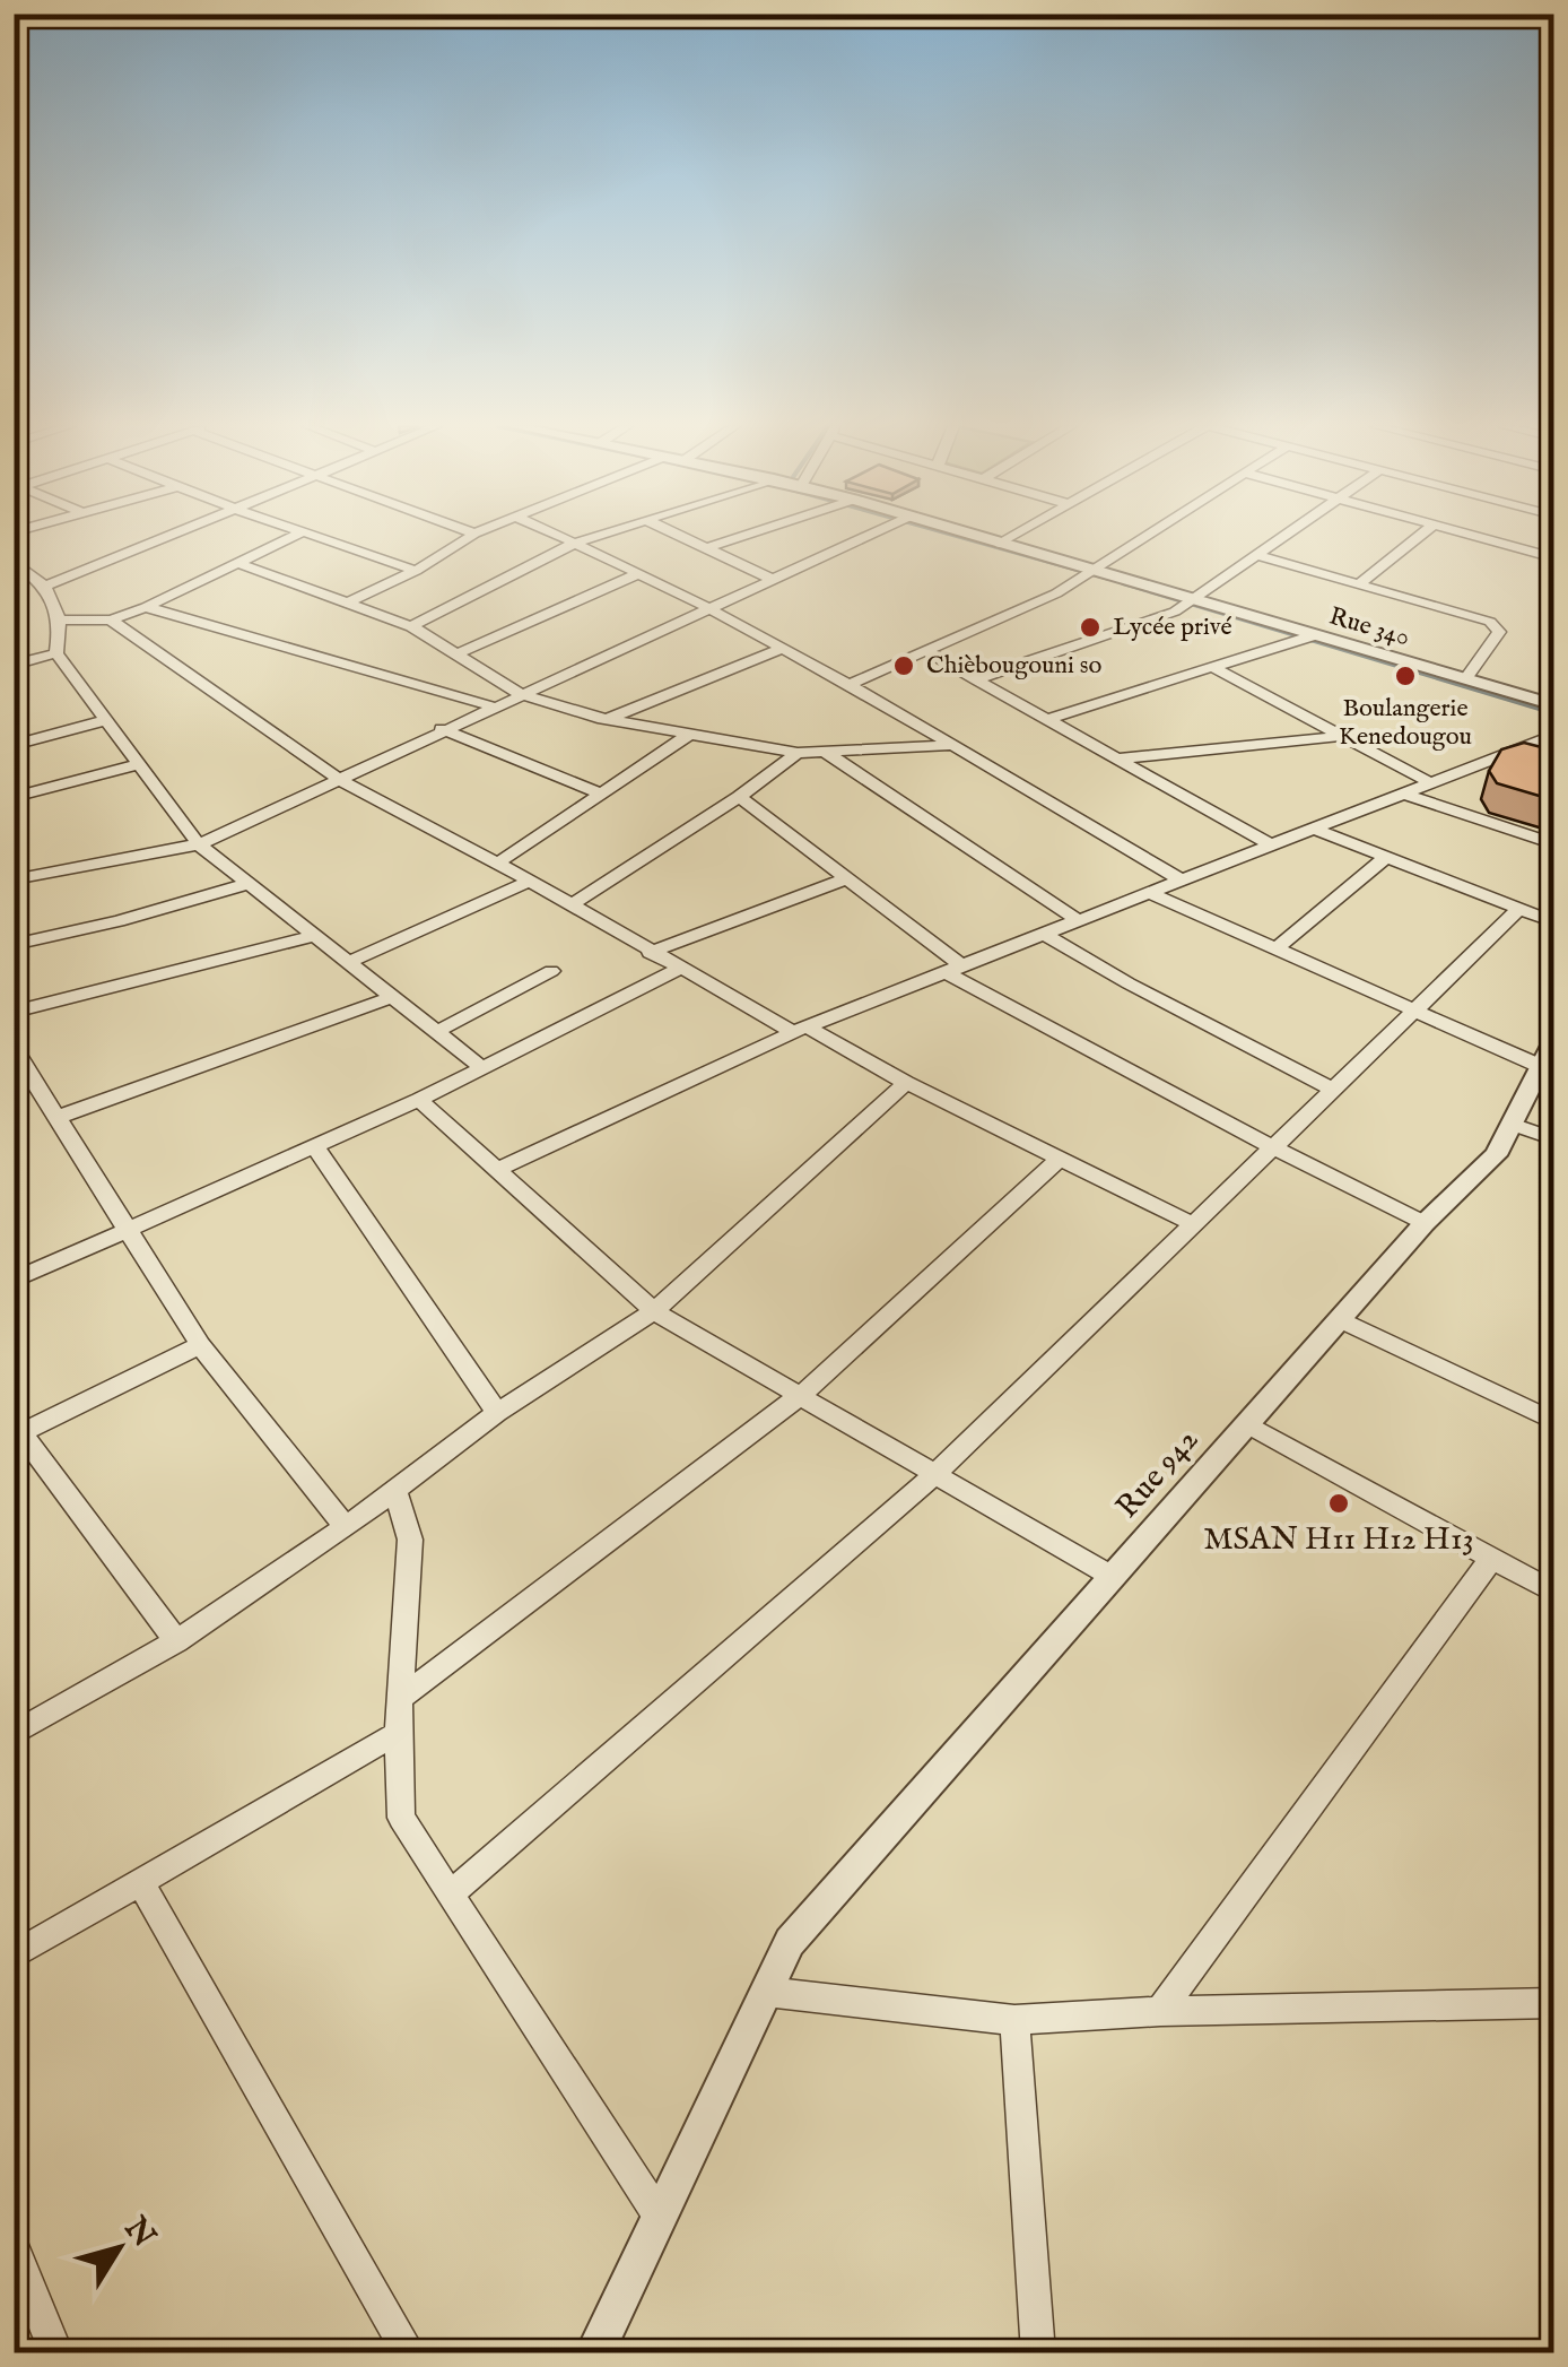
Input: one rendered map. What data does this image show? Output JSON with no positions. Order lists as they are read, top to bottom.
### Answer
{
  "streets": {
    "street": ["Rue 340", "Rue 942"]
  },
  "places": [
    "Lycée privé",
    "Chièbougouni so",
    "Boulangerie Kenedougou",
    "MSAN H11 H12 H13"
  ],
  "north": "top right"
}
